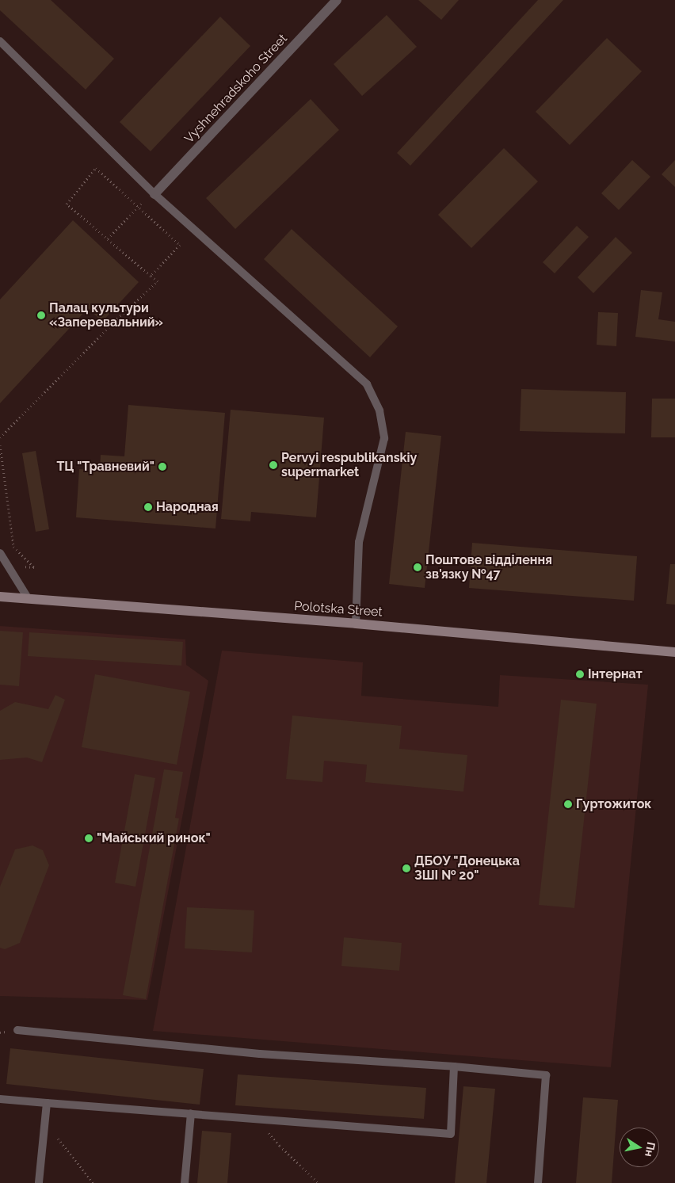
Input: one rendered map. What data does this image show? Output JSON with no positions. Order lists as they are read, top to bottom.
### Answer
{
  "streets": {
    "main road": ["Polotska Street"],
    "street": ["Vyshnehradskoho Street"]
  },
  "places": [
    "Палац культури «Заперевальний»",
    "Pervyi respublikanskiy supermarket",
    "ТЦ \"Травневий\"",
    "Народная",
    "Поштове відділення зв'язку №47",
    "Інтернат",
    "Гуртожиток",
    "\"Майський ринок\"",
    "ДБОУ \"Донецька ЗШІ № 20\""
  ],
  "north": "right"
}
